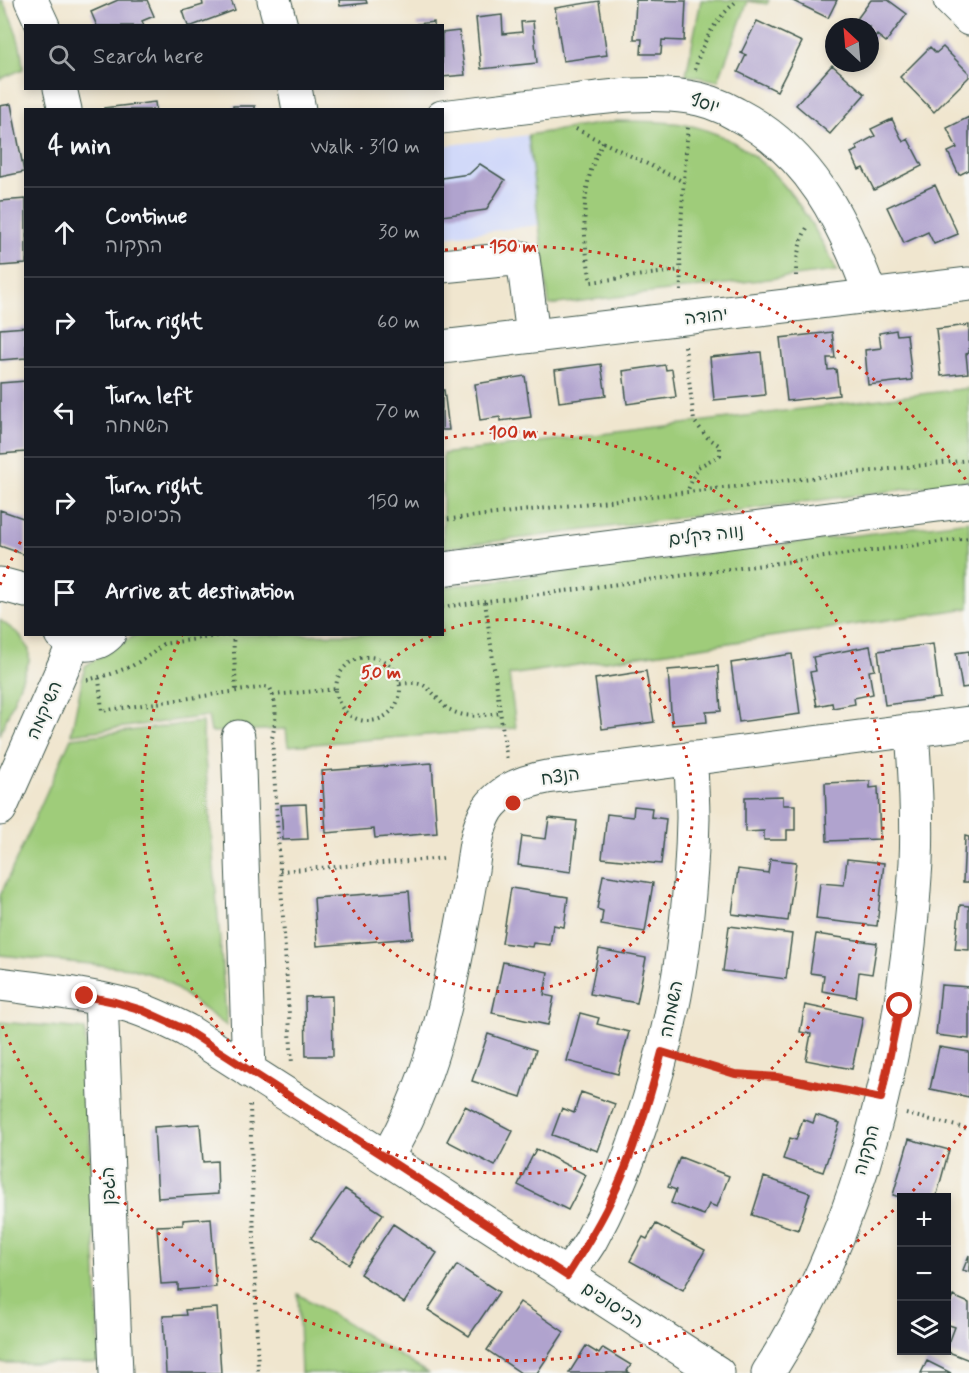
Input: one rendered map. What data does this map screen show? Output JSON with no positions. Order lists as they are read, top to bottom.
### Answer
{
  "streets": {
    "street": [
      "יוסף",
      "יהודה",
      "נווה דקלים",
      "השיקמה",
      "הנצח",
      "השמחה",
      "התקוה",
      "הגפן",
      "הכיסופים"
    ]
  },
  "crossings": [
    ["יוסף", "יהודה"],
    ["הנצח", "השמחה"],
    ["הנצח", "התקוה"],
    ["הנצח", "הכיסופים"],
    ["השמחה", "הכיסופים"],
    ["הגפן", "הכיסופים"]
  ],
  "north": "top left",
  "page": {
    "search": "Search here",
    "heading": ["4 min", "Walk · 310 m"],
    "list": [
      ["Continue", "התקוה", "30 m"],
      ["Turn right", "60 m"],
      ["Turn left", "השמחה", "70 m"],
      ["Turn right", "הכיסופים", "150 m"],
      "Arrive at destination"
    ],
    "map_buttons": ["+", "−"]
  },
  "rings": ["150 m", "100 m", "50 m"]
}
